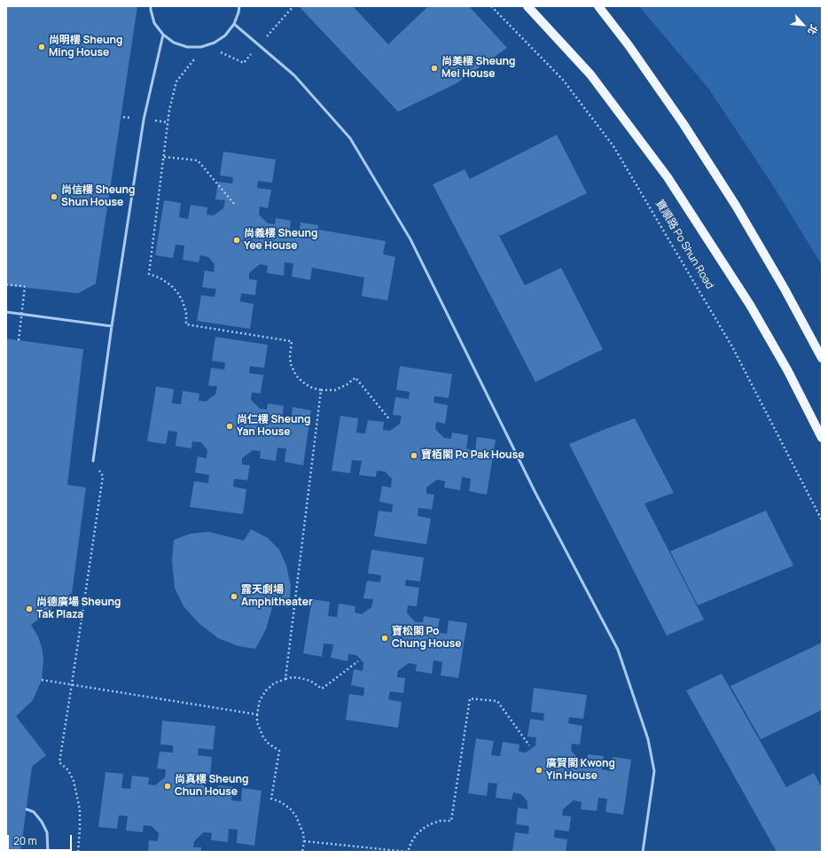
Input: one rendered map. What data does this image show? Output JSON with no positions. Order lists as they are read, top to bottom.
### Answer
{
  "streets": {
    "main road": ["寶順路 Po Shun Road"]
  },
  "places": [
    "尚明樓 Sheung Ming House",
    "尚美樓 Sheung Mei House",
    "尚信樓 Sheung Shun House",
    "尚義樓 Sheung Yee House",
    "尚仁樓 Sheung Yan House",
    "寶栢閣 Po Pak House",
    "露天劇場 Amphitheater",
    "尚德廣場 Sheung Tak Plaza",
    "寶松閣 Po Chung House",
    "廣賢閣 Kwong Yin House",
    "尚真樓 Sheung Chun House"
  ],
  "scale_bar": "20 m",
  "north": "bottom right"
}
